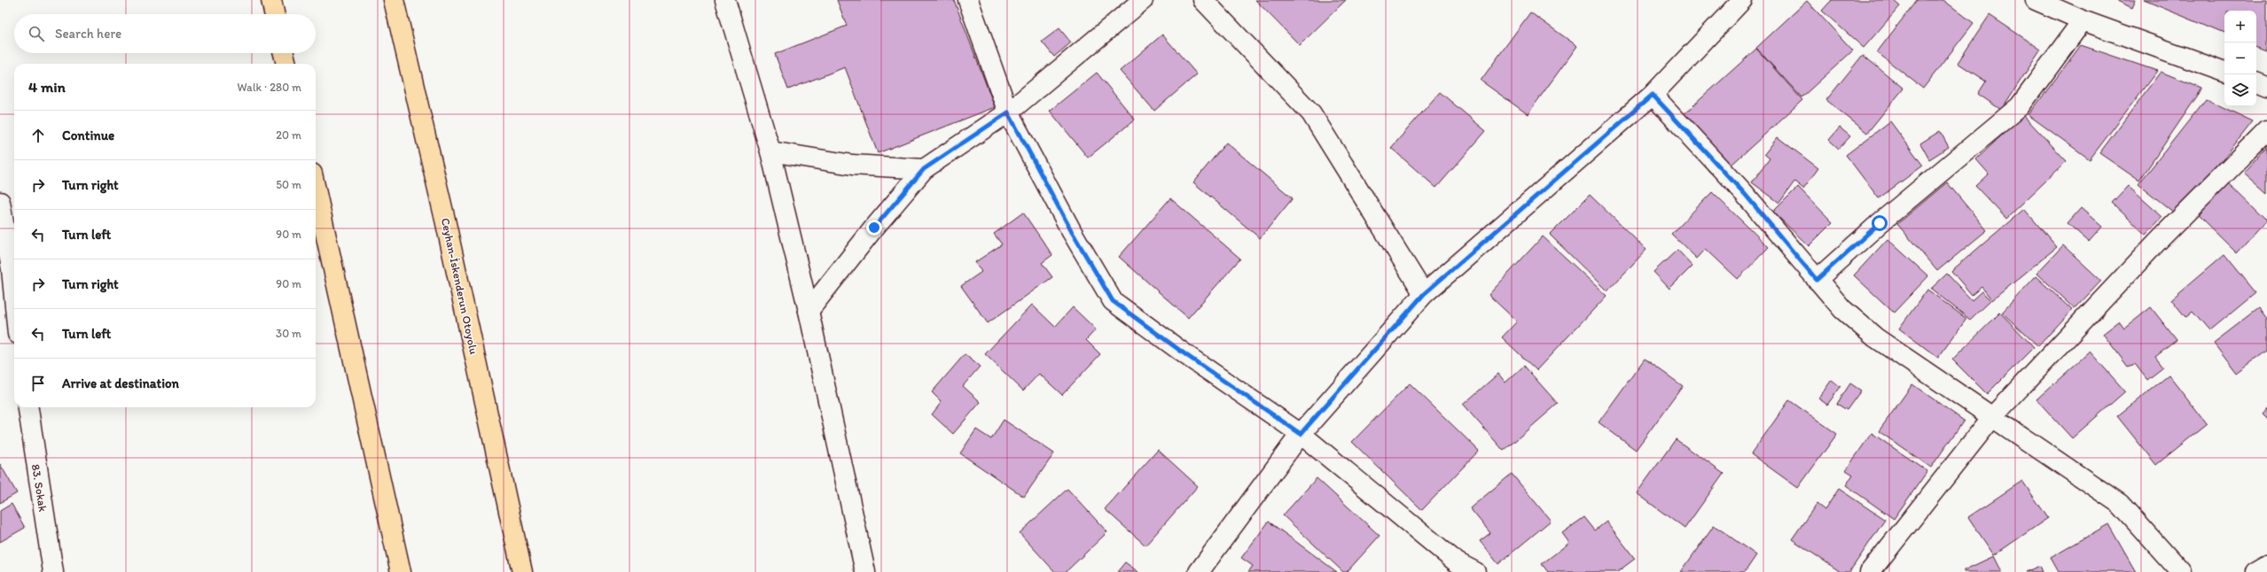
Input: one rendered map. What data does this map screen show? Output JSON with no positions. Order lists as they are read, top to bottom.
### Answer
{
  "streets": {
    "highway": ["Ceyhan-İskenderun Otoyolu"],
    "street": ["83. Sokak"]
  },
  "page": {
    "map_buttons": ["+", "−"],
    "search": "Search here",
    "heading": ["4 min", "Walk · 280 m"],
    "list": [
      ["Continue", "20 m"],
      ["Turn right", "50 m"],
      ["Turn left", "90 m"],
      ["Turn right", "90 m"],
      ["Turn left", "30 m"],
      "Arrive at destination"
    ]
  }
}
